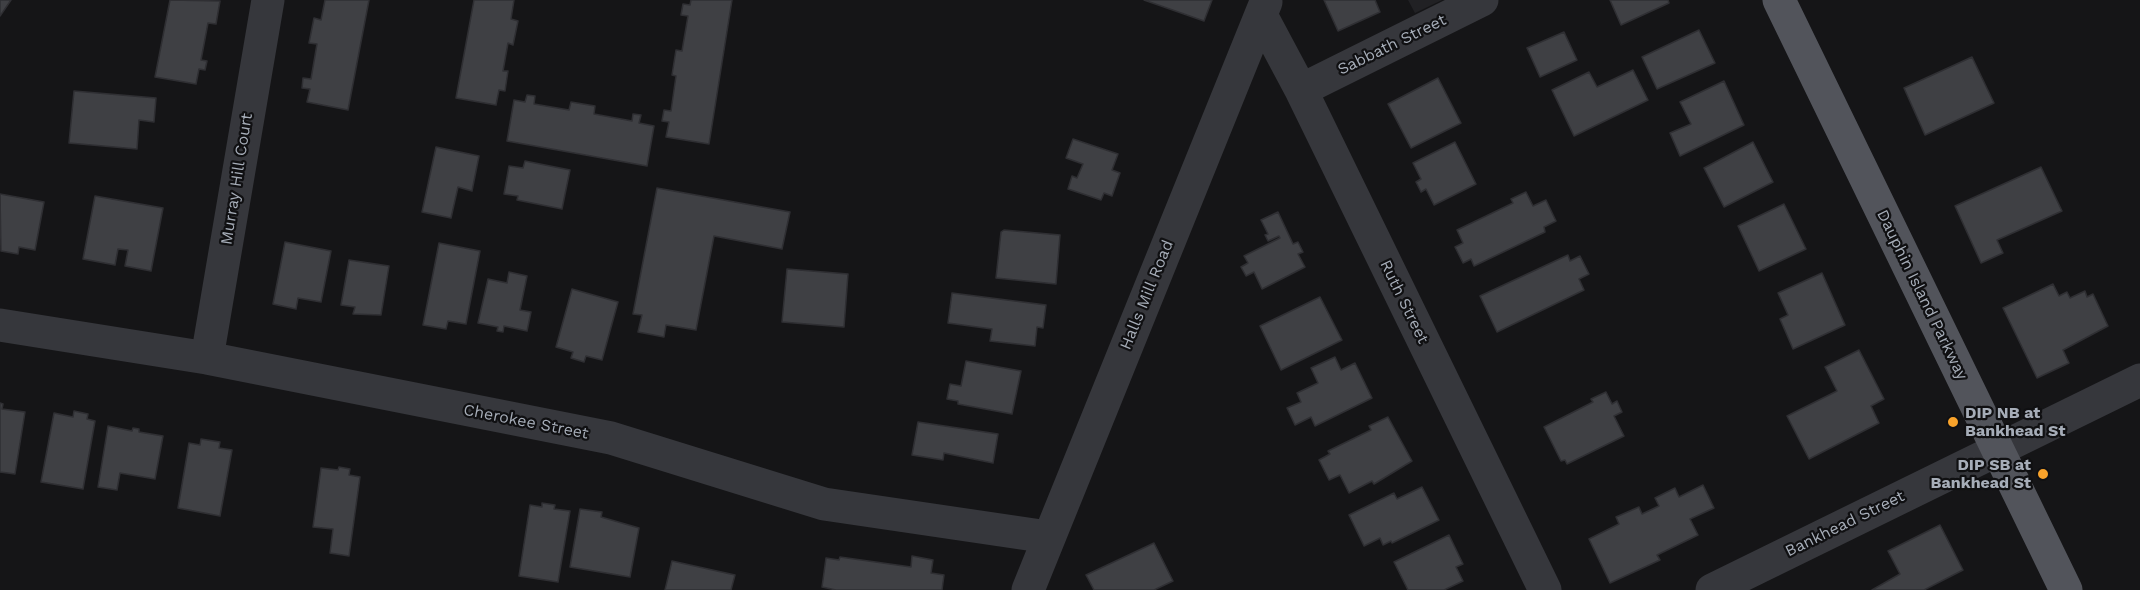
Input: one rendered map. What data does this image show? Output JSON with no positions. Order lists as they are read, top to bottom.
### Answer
{
  "streets": {
    "main road": ["Dauphin Island Parkway"],
    "street": [
      "Sabbath Street",
      "Murray Hill Court",
      "Halls Mill Road",
      "Ruth Street",
      "Cherokee Street",
      "Bankhead Street"
    ]
  },
  "crossings": [
    ["Sabbath Street", "Ruth Street"],
    ["Murray Hill Court", "Cherokee Street"],
    ["Halls Mill Road", "Ruth Street"],
    ["Halls Mill Road", "Cherokee Street"],
    ["Dauphin Island Parkway", "Bankhead Street"]
  ],
  "places": ["DIP NB at Bankhead St", "DIP SB at Bankhead St"]
}
